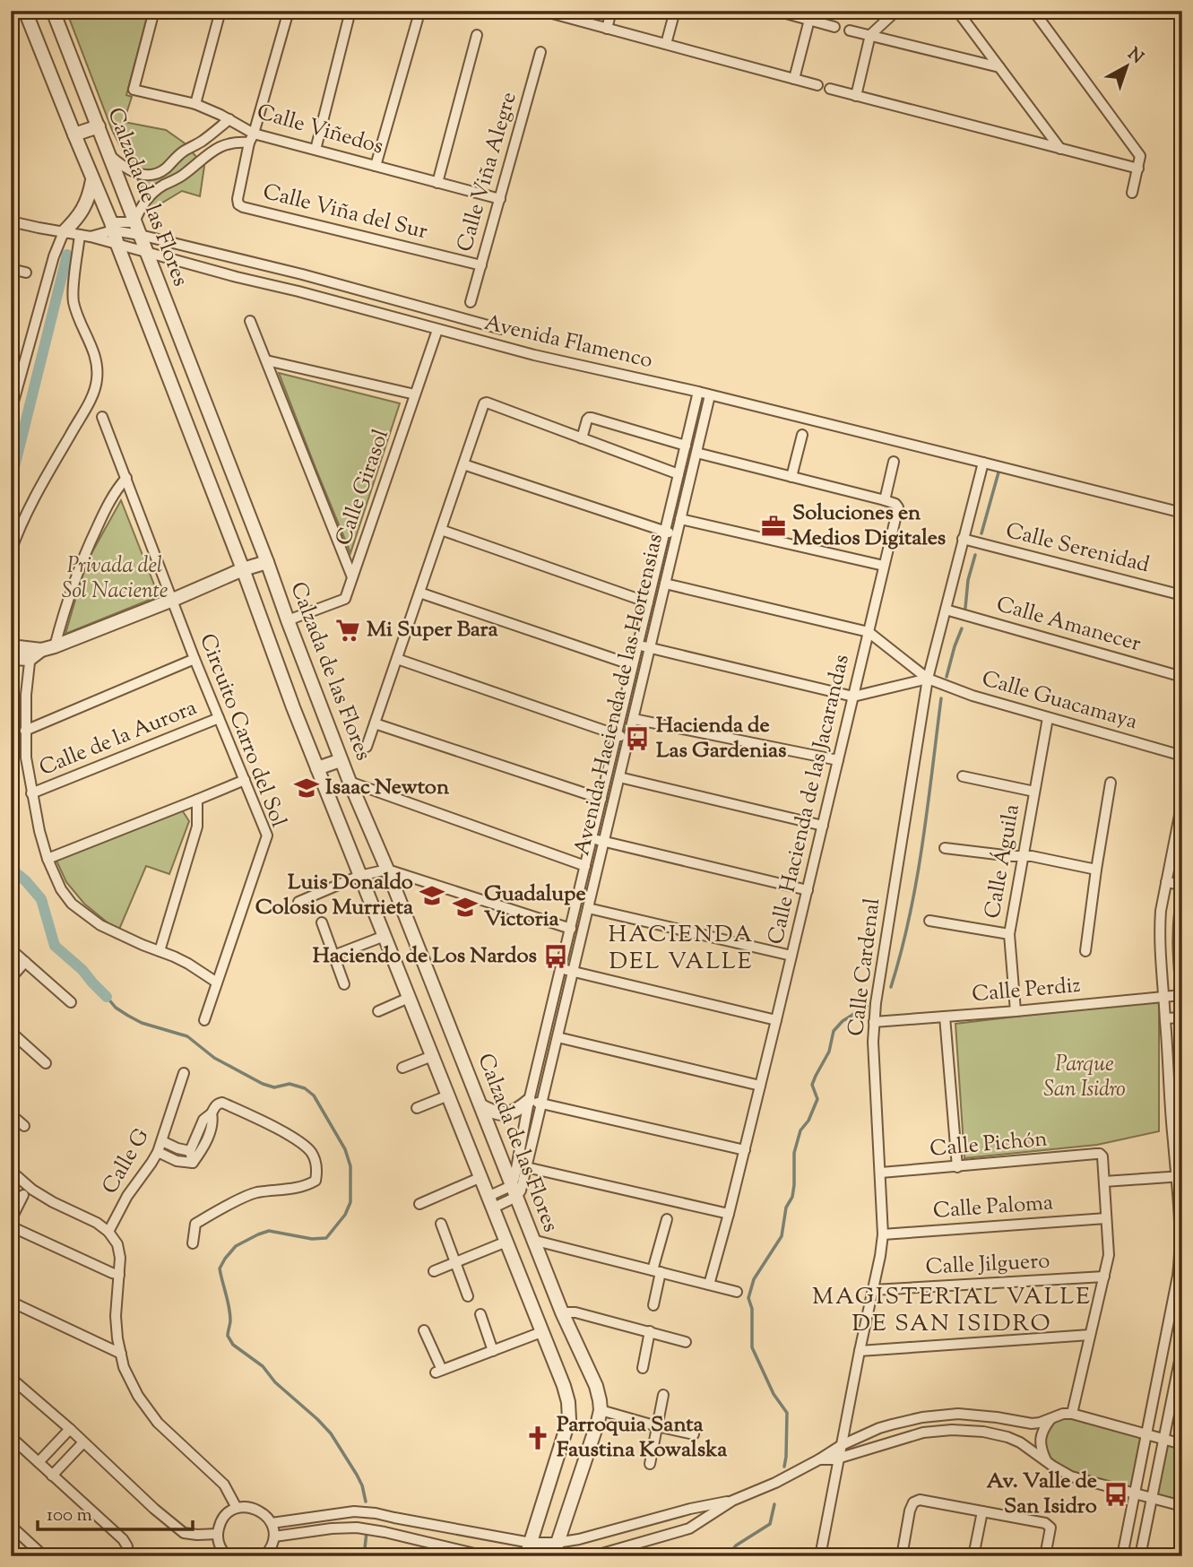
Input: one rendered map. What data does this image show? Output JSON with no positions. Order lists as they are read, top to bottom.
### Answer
{
  "streets": {
    "street": [
      "Calle Viñedos",
      "Calle Viña Alegre",
      "Calzada de las Flores",
      "Calle Viña del Sur",
      "Avenida Flamenco",
      "Calle Girasol",
      "Calle Serenidad",
      "Calle Amanecer",
      "Avenida Hacienda de las Hortensias",
      "Calle Guacamaya",
      "Circuito Carro del Sol",
      "Calle de la Aurora",
      "Calle Hacienda de las Jacarandas",
      "Calle Águila",
      "Calle Cardenal",
      "Calle Perdiz",
      "Calle Pichón",
      "Calle G",
      "Calle Paloma",
      "Calle Jilguero"
    ]
  },
  "crossings": [
    ["Calle Viñedos", "Calle Viña Alegre"],
    ["Calle Viñedos", "Calle Viña del Sur"],
    ["Calle Viña Alegre", "Calle Viña del Sur"],
    ["Calzada de las Flores", "Avenida Flamenco"],
    ["Calzada de las Flores", "Calle Girasol"],
    ["Calzada de las Flores", "Avenida Hacienda de las Hortensias"],
    ["Avenida Flamenco", "Calle Girasol"],
    ["Avenida Flamenco", "Avenida Hacienda de las Hortensias"],
    ["Avenida Flamenco", "Calle Cardenal"],
    ["Calle Serenidad", "Calle Cardenal"],
    ["Calle Amanecer", "Calle Cardenal"],
    ["Calle Guacamaya", "Calle Hacienda de las Jacarandas"],
    ["Calle Guacamaya", "Calle Águila"],
    ["Calle Guacamaya", "Calle Cardenal"],
    ["Circuito Carro del Sol", "Calle de la Aurora"],
    ["Calle Águila", "Calle Perdiz"],
    ["Calle Cardenal", "Calle Perdiz"],
    ["Calle Cardenal", "Calle Pichón"],
    ["Calle Cardenal", "Calle Paloma"],
    ["Calle Cardenal", "Calle Jilguero"]
  ],
  "districts": ["HACIENDA DEL VALLE", "MAGISTERIAL VALLE DE SAN ISIDRO"],
  "parks": ["Privada del Sol Naciente", "Parque San Isidro"],
  "places": {
    "office": ["Soluciones en Medios Digitales"],
    "supermarket": ["Mi Super Bara"],
    "bus stop": ["Hacienda de Las Gardenias", "Haciendo de Los Nardos", "Av. Valle de San Isidro"],
    "school or university": ["Isaac Newton", "Luis Donaldo Colosio Murrieta", "Guadalupe Victoria"],
    "church": ["Parroquia Santa Faustina Kowalska"]
  },
  "scale_bar": "100 m",
  "north": "top right"
}
